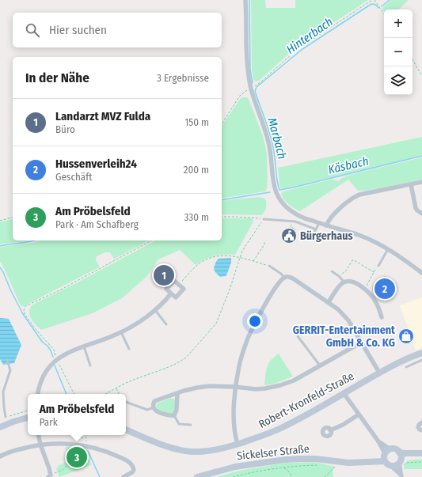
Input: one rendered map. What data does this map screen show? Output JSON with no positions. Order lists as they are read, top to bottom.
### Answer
{
  "streets": {
    "street": ["Robert-Kronfeld-Straße", "Sickelser Straße"]
  },
  "water": ["Hinterbach", "Marbach", "Käsbach"],
  "places": {
    "public building": ["Bürgerhaus"],
    "shop": ["GERRIT-Entertainment GmbH & Co. KG"]
  },
  "page": {
    "map_buttons": ["+", "−"],
    "search": "Hier suchen",
    "heading": ["In der Nähe", "3 Ergebnisse"],
    "list": [
      {
        "mark": "1",
        "name": "Landarzt MVZ Fulda",
        "note": "Büro",
        "value": "150 m"
      },
      {
        "mark": "2",
        "name": "Hussenverleih24",
        "note": "Geschäft",
        "value": "200 m"
      },
      {
        "mark": "3",
        "name": "Am Pröbelsfeld",
        "note": "Park · Am Schafberg",
        "value": "330 m"
      }
    ],
    "pins": ["1", "2", "3"],
    "popup": ["Am Pröbelsfeld", "Park"]
  }
}
